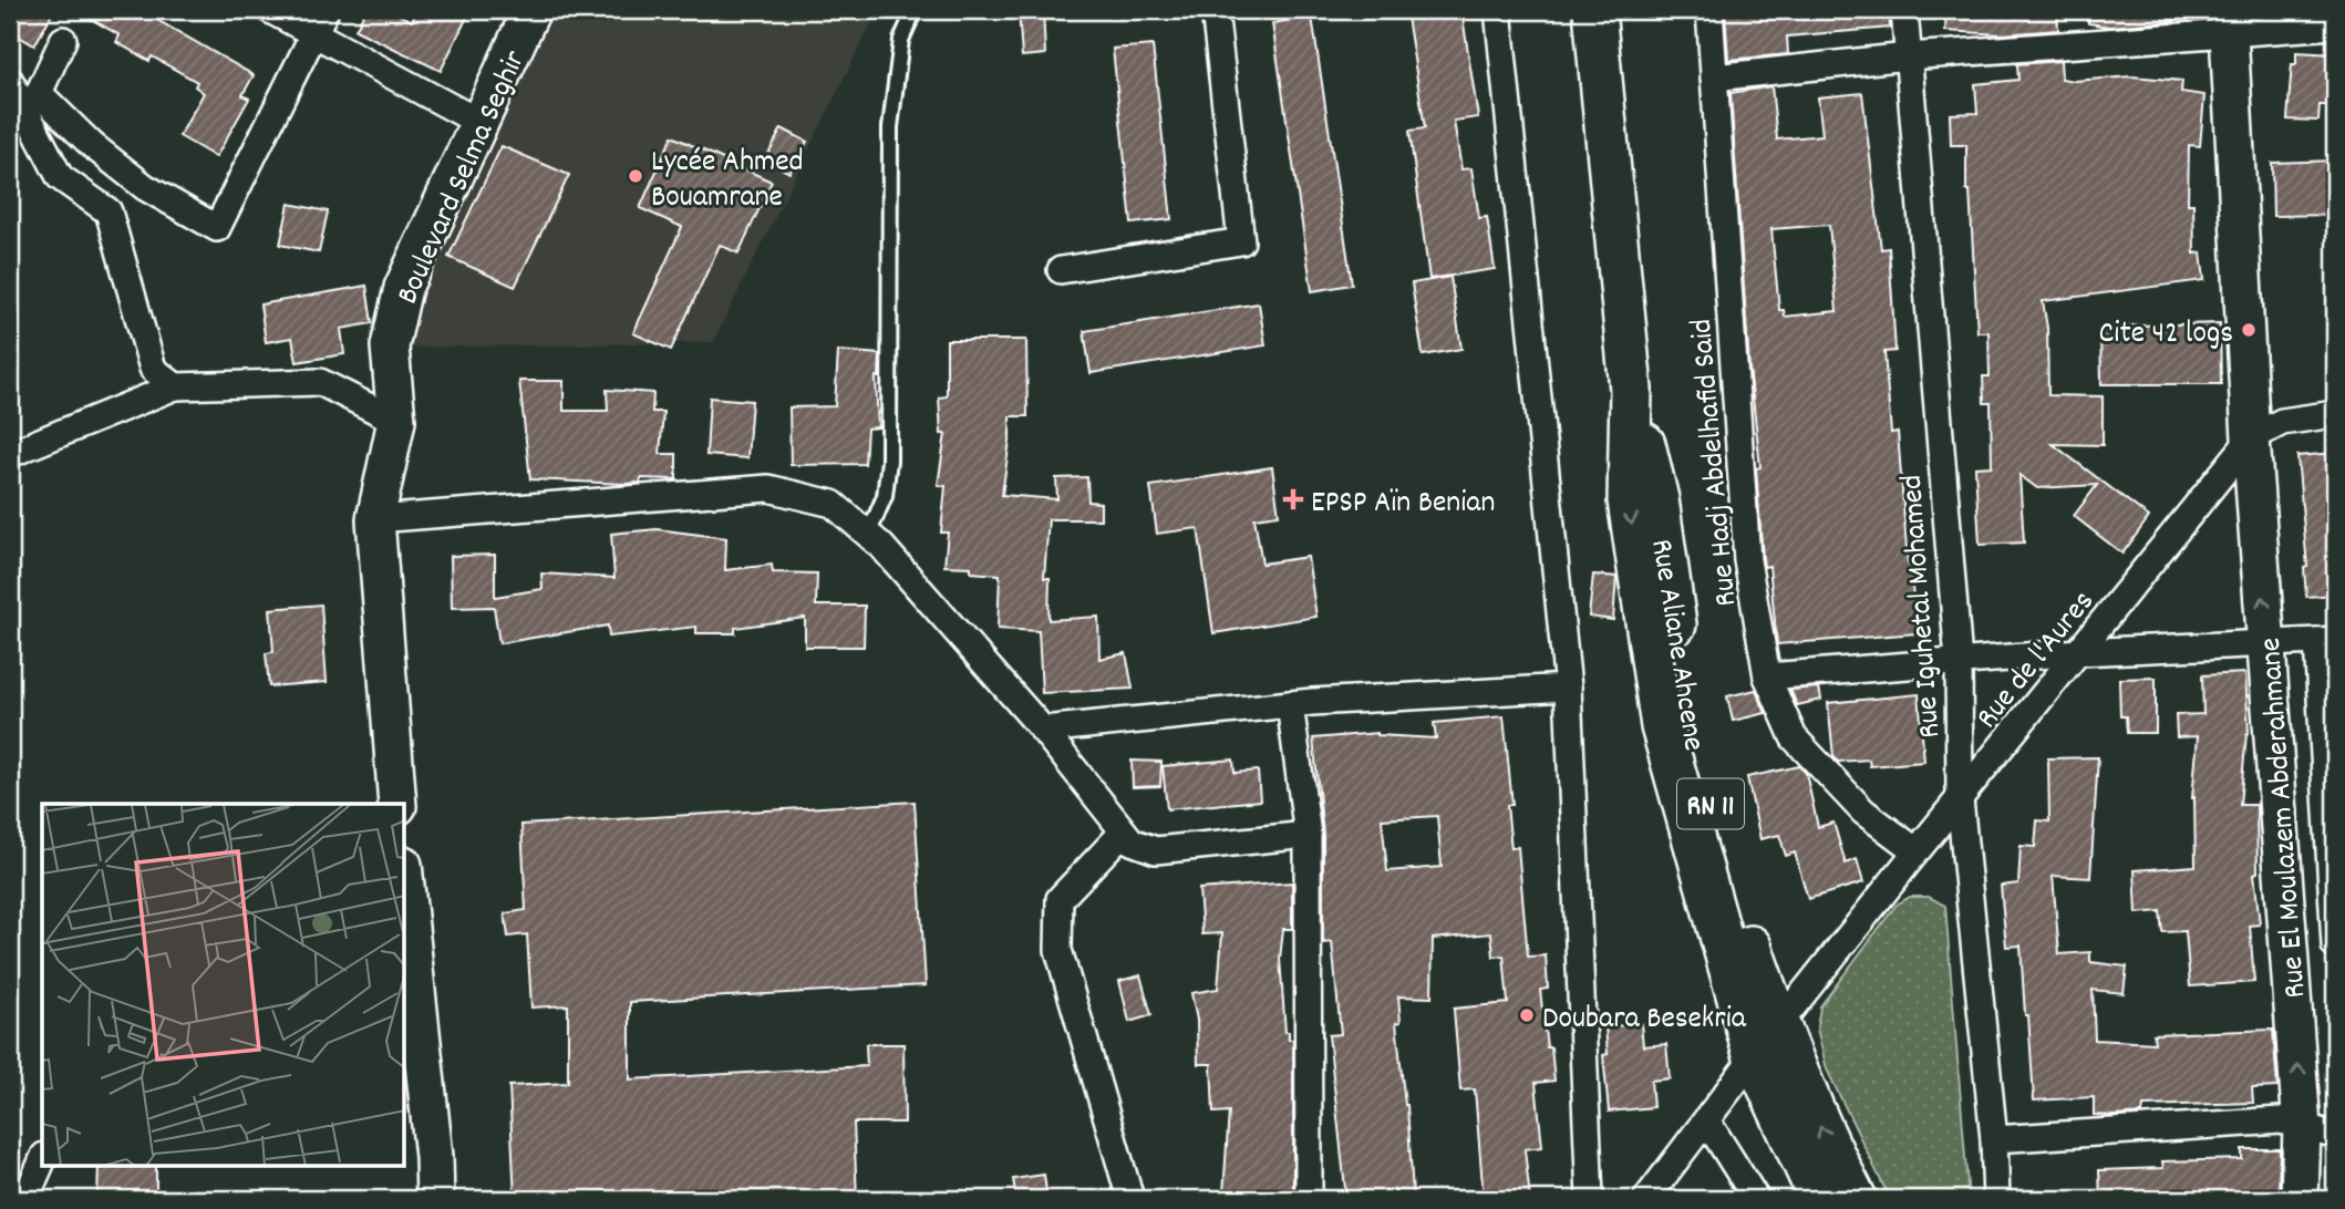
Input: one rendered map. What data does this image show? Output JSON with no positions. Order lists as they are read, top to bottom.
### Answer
{
  "streets": {
    "main road": ["Rue Aliane Ahcene", "RN 11"],
    "street": [
      "Boulevard Selma Seghir",
      "Rue Hadj Abdelhafid Said",
      "Rue Iguhetal Mohamed",
      "Rue de l'Aures",
      "Rue El Moulazem Abderahmane"
    ]
  },
  "crossings": [
    ["Rue Hadj Abdelhafid Said", "Rue de l'Aures"],
    ["Rue Iguhetal Mohamed", "Rue de l'Aures"],
    ["Rue Aliane Ahcene", "Rue de l'Aures"],
    ["Rue de l'Aures", "Rue El Moulazem Abderahmane"]
  ],
  "places": {
    "other": ["Lycée Ahmed Bouamrane", "Cite 42 logs", "Doubara Besekria"],
    "health": ["EPSP Aïn Benian"]
  }
}
